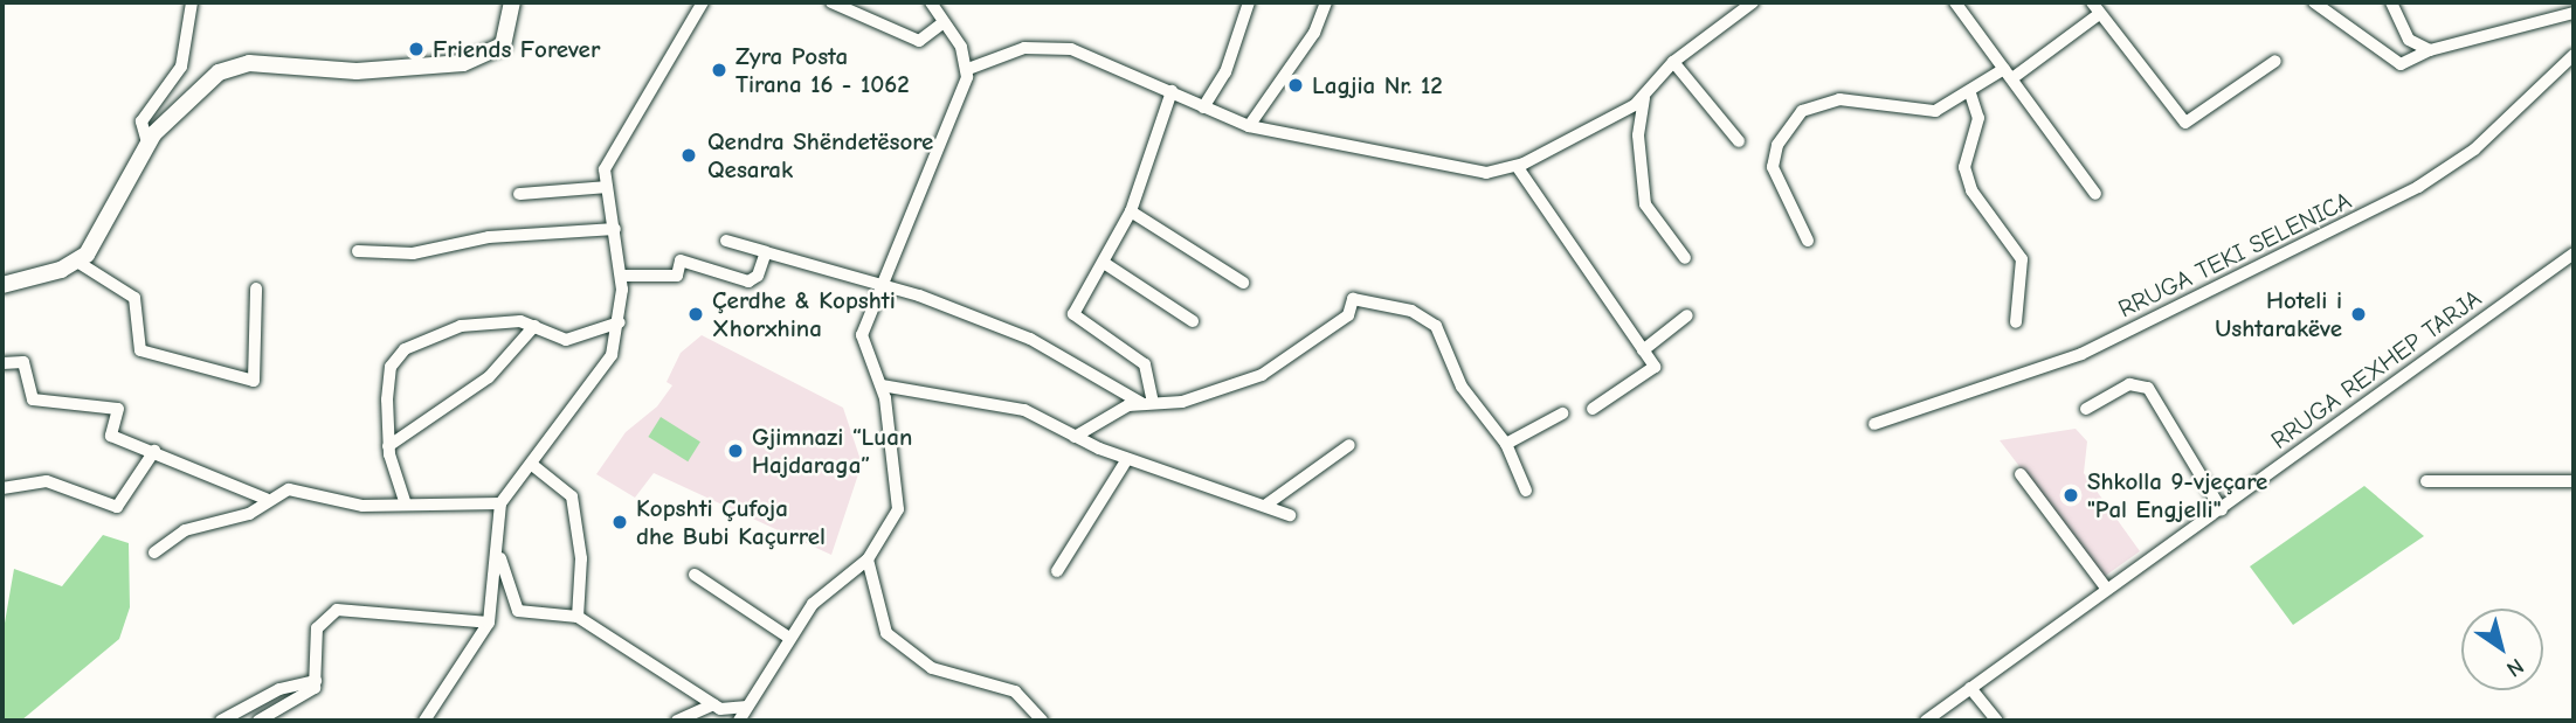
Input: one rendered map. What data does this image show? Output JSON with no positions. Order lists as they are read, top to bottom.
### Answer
{
  "streets": {
    "street": ["RRUGA TEKI SELENICA", "RRUGA REXHEP TARJA"]
  },
  "places": [
    "Friends Forever",
    "Zyra Posta Tirana 16 - 1062",
    "Lagjia Nr. 12",
    "Qendra Shëndetësore Qesarak",
    "Çerdhe & Kopshti Xhorxhina",
    "Hoteli i Ushtarakëve",
    "Gjimnazi “Luan Hajdaraga”",
    "Shkolla 9-vjeçare \"Pal Engjelli\"",
    "Kopshti Çufoja dhe Bubi Kaçurrel"
  ],
  "north": "bottom right"
}
